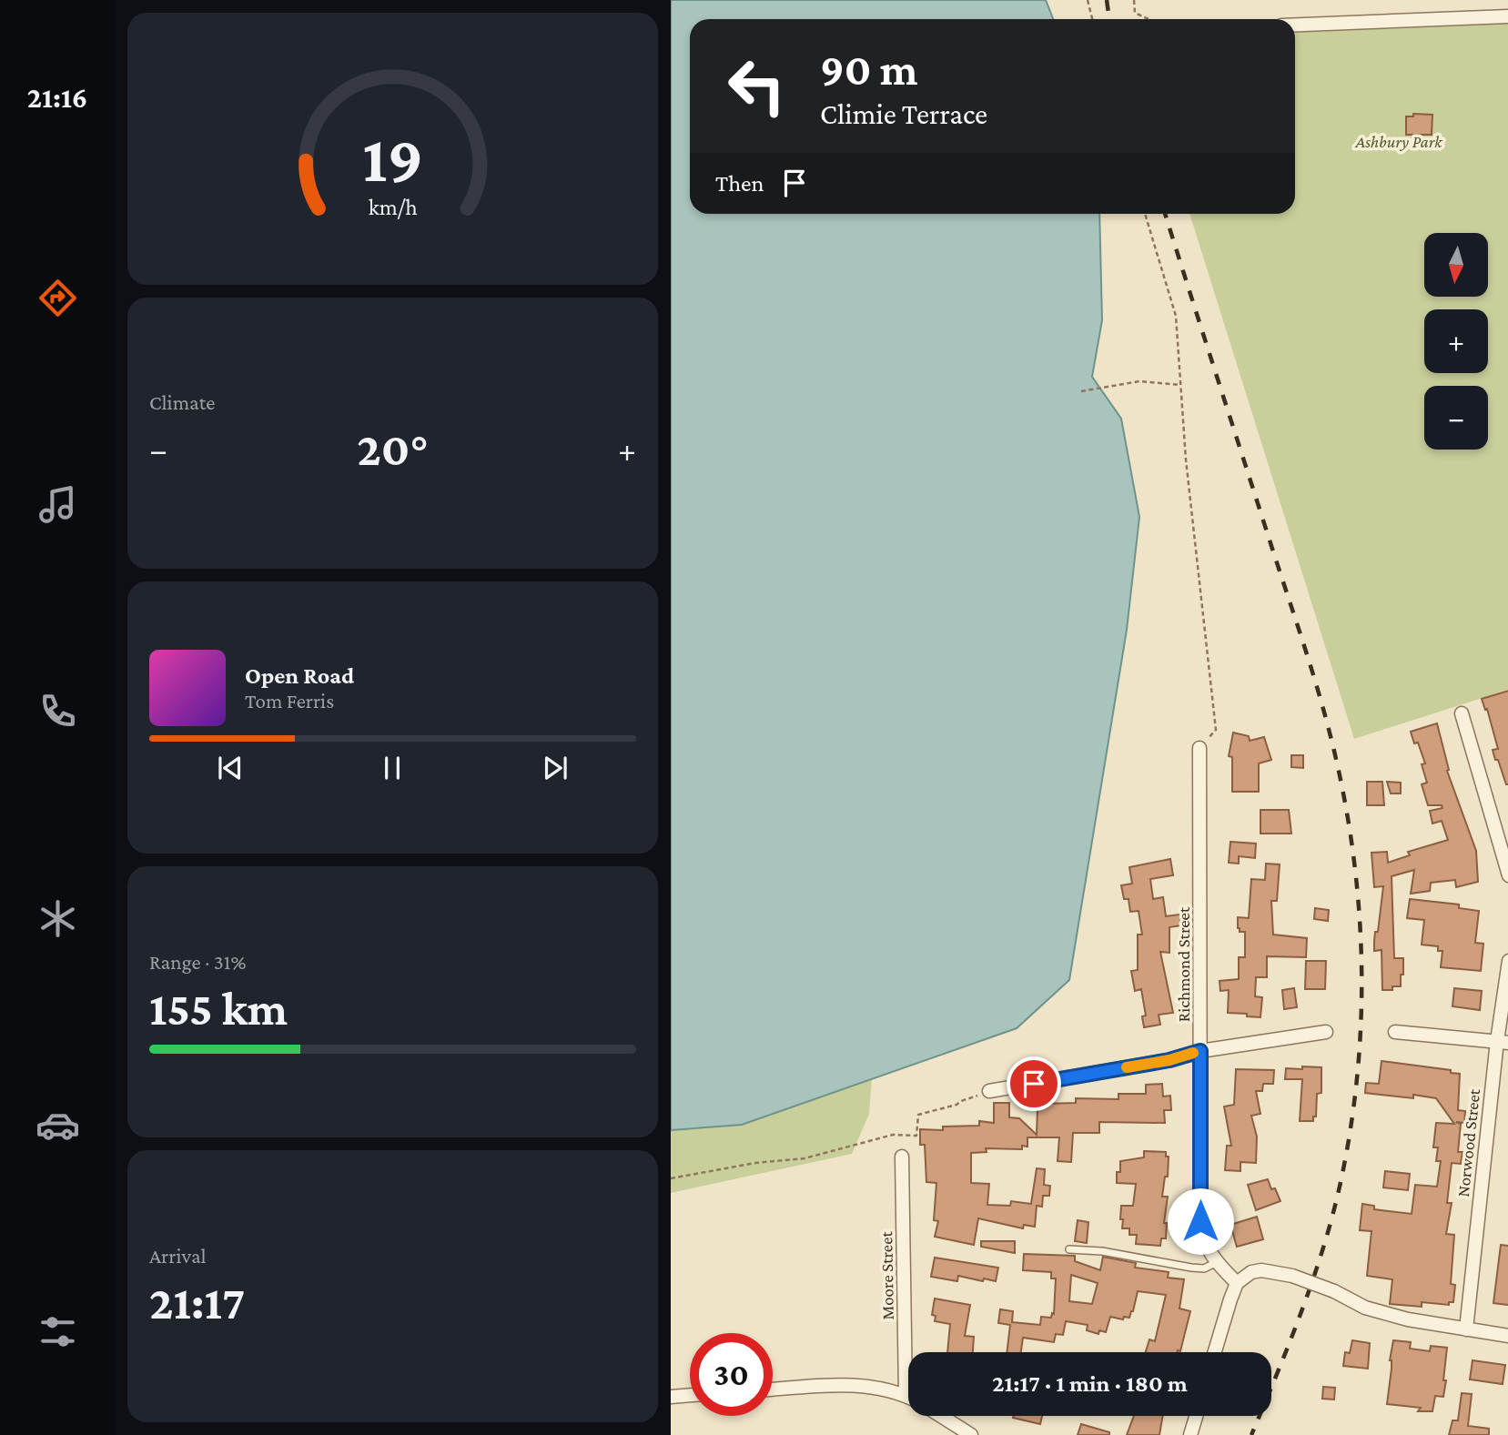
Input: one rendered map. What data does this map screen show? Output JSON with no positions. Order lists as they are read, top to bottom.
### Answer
{
  "streets": {
    "street": ["Richmond Street", "Norwood Street", "Moore Street"]
  },
  "parks": ["Ashbury Park"],
  "north": "bottom",
  "page": {
    "tabs": "21:16",
    "turn": ["90 m", "Climie Terrace"],
    "then": "Then",
    "map_buttons": ["+", "−"],
    "tile": [
      "Climate",
      ["Range · 31%", "155 km"],
      ["Arrival", "21:17"]
    ],
    "heat": ["−", "20°", "+"],
    "song": ["Open Road", "Tom Ferris"],
    "limit": "30",
    "trip": "21:17 · 1 min · 180 m",
    "gauge": ["19", "km/h"]
  }
}
